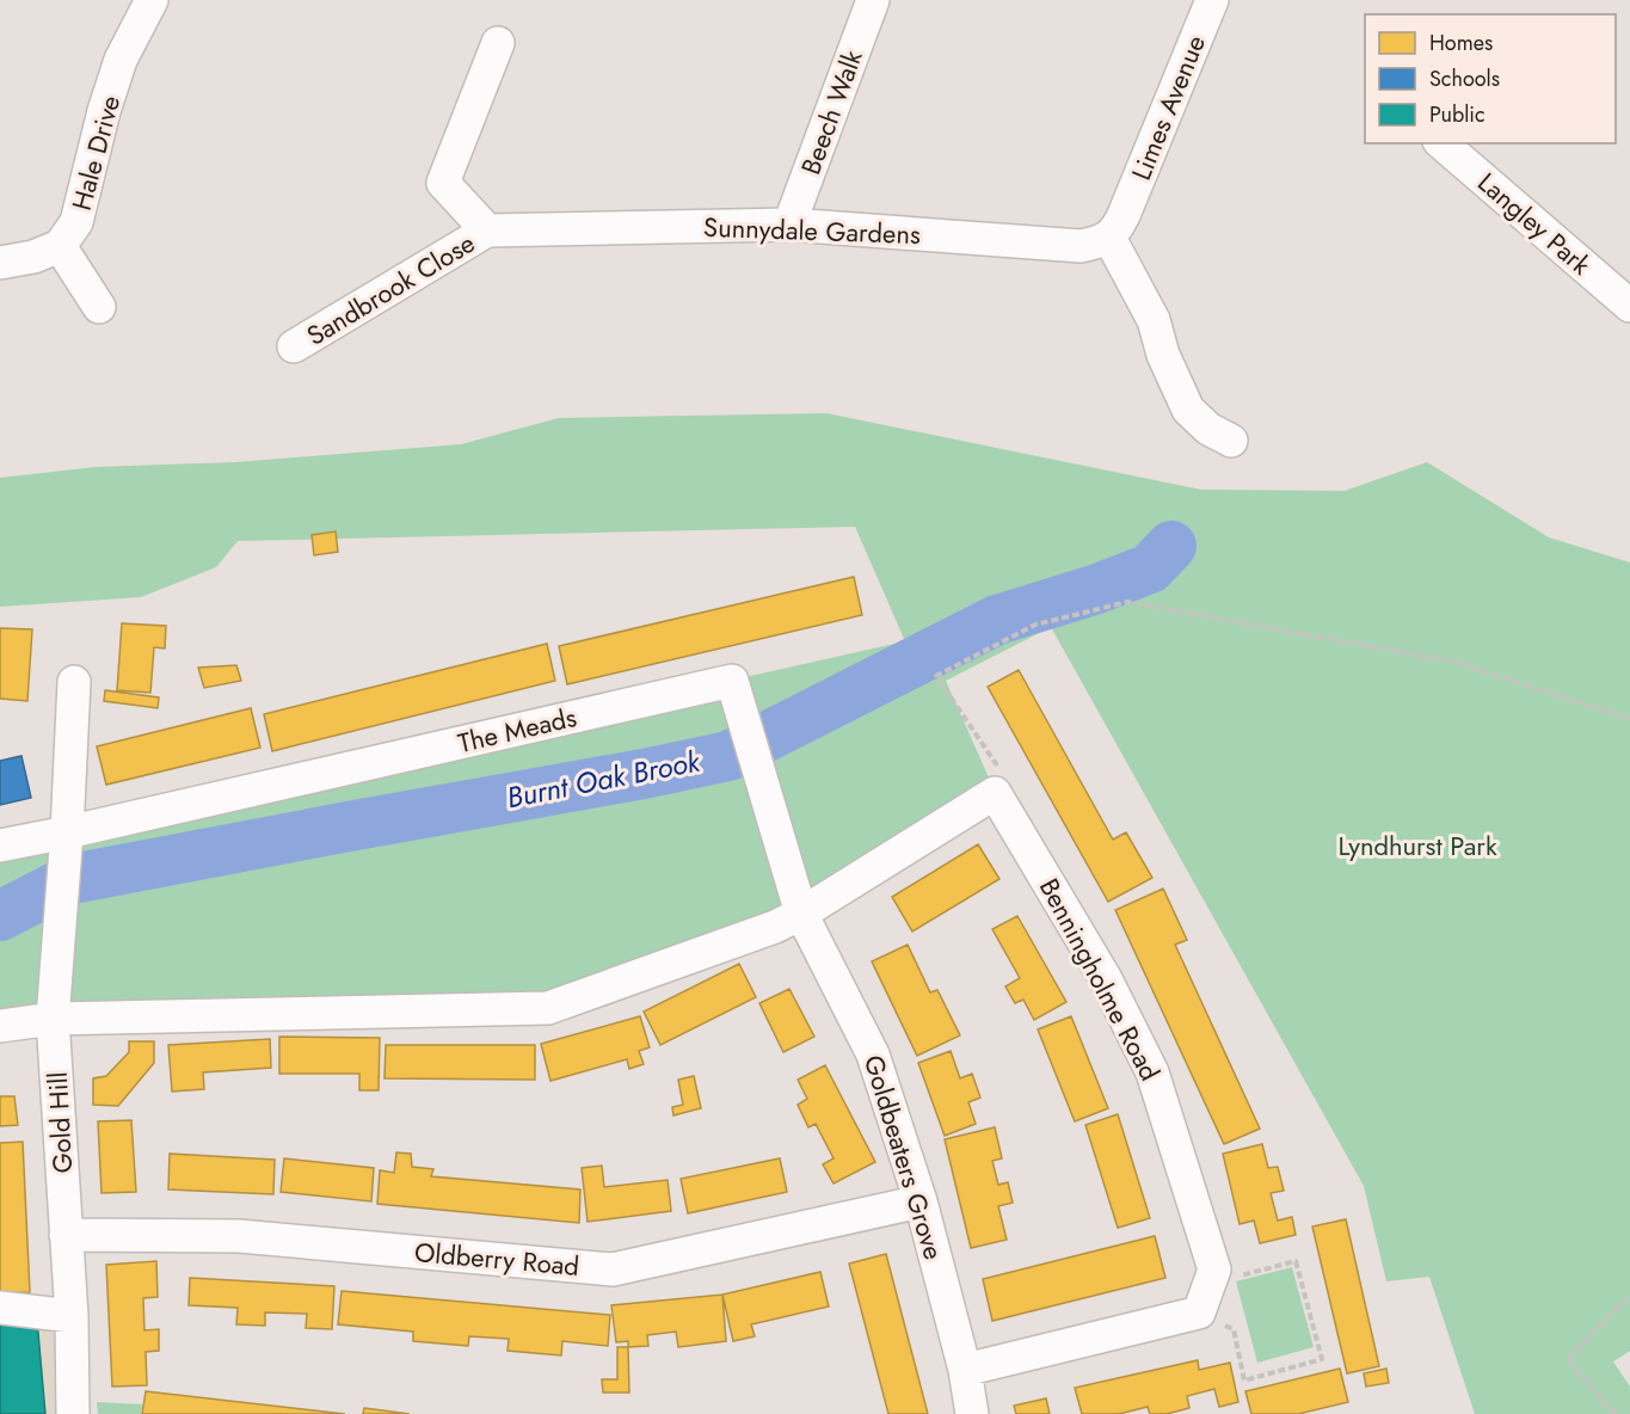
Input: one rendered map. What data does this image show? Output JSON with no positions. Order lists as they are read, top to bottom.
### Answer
{
  "streets": {
    "street": [
      "Limes Avenue",
      "Beech Walk",
      "Hale Drive",
      "Langley Park",
      "Sunnydale Gardens",
      "Sandbrook Close",
      "The Meads",
      "Benningholme Road",
      "Gold Hill",
      "Goldbeaters Grove",
      "Oldberry Road"
    ]
  },
  "crossings": [
    ["Limes Avenue", "Sunnydale Gardens"],
    ["Beech Walk", "Sunnydale Gardens"],
    ["Sunnydale Gardens", "Sandbrook Close"],
    ["The Meads", "Gold Hill"],
    ["The Meads", "Goldbeaters Grove"],
    ["Gold Hill", "Oldberry Road"],
    ["Goldbeaters Grove", "Oldberry Road"]
  ],
  "water": ["Burnt Oak Brook"],
  "parks": ["Lyndhurst Park"],
  "legend": ["Homes", "Schools", "Public"]
}
